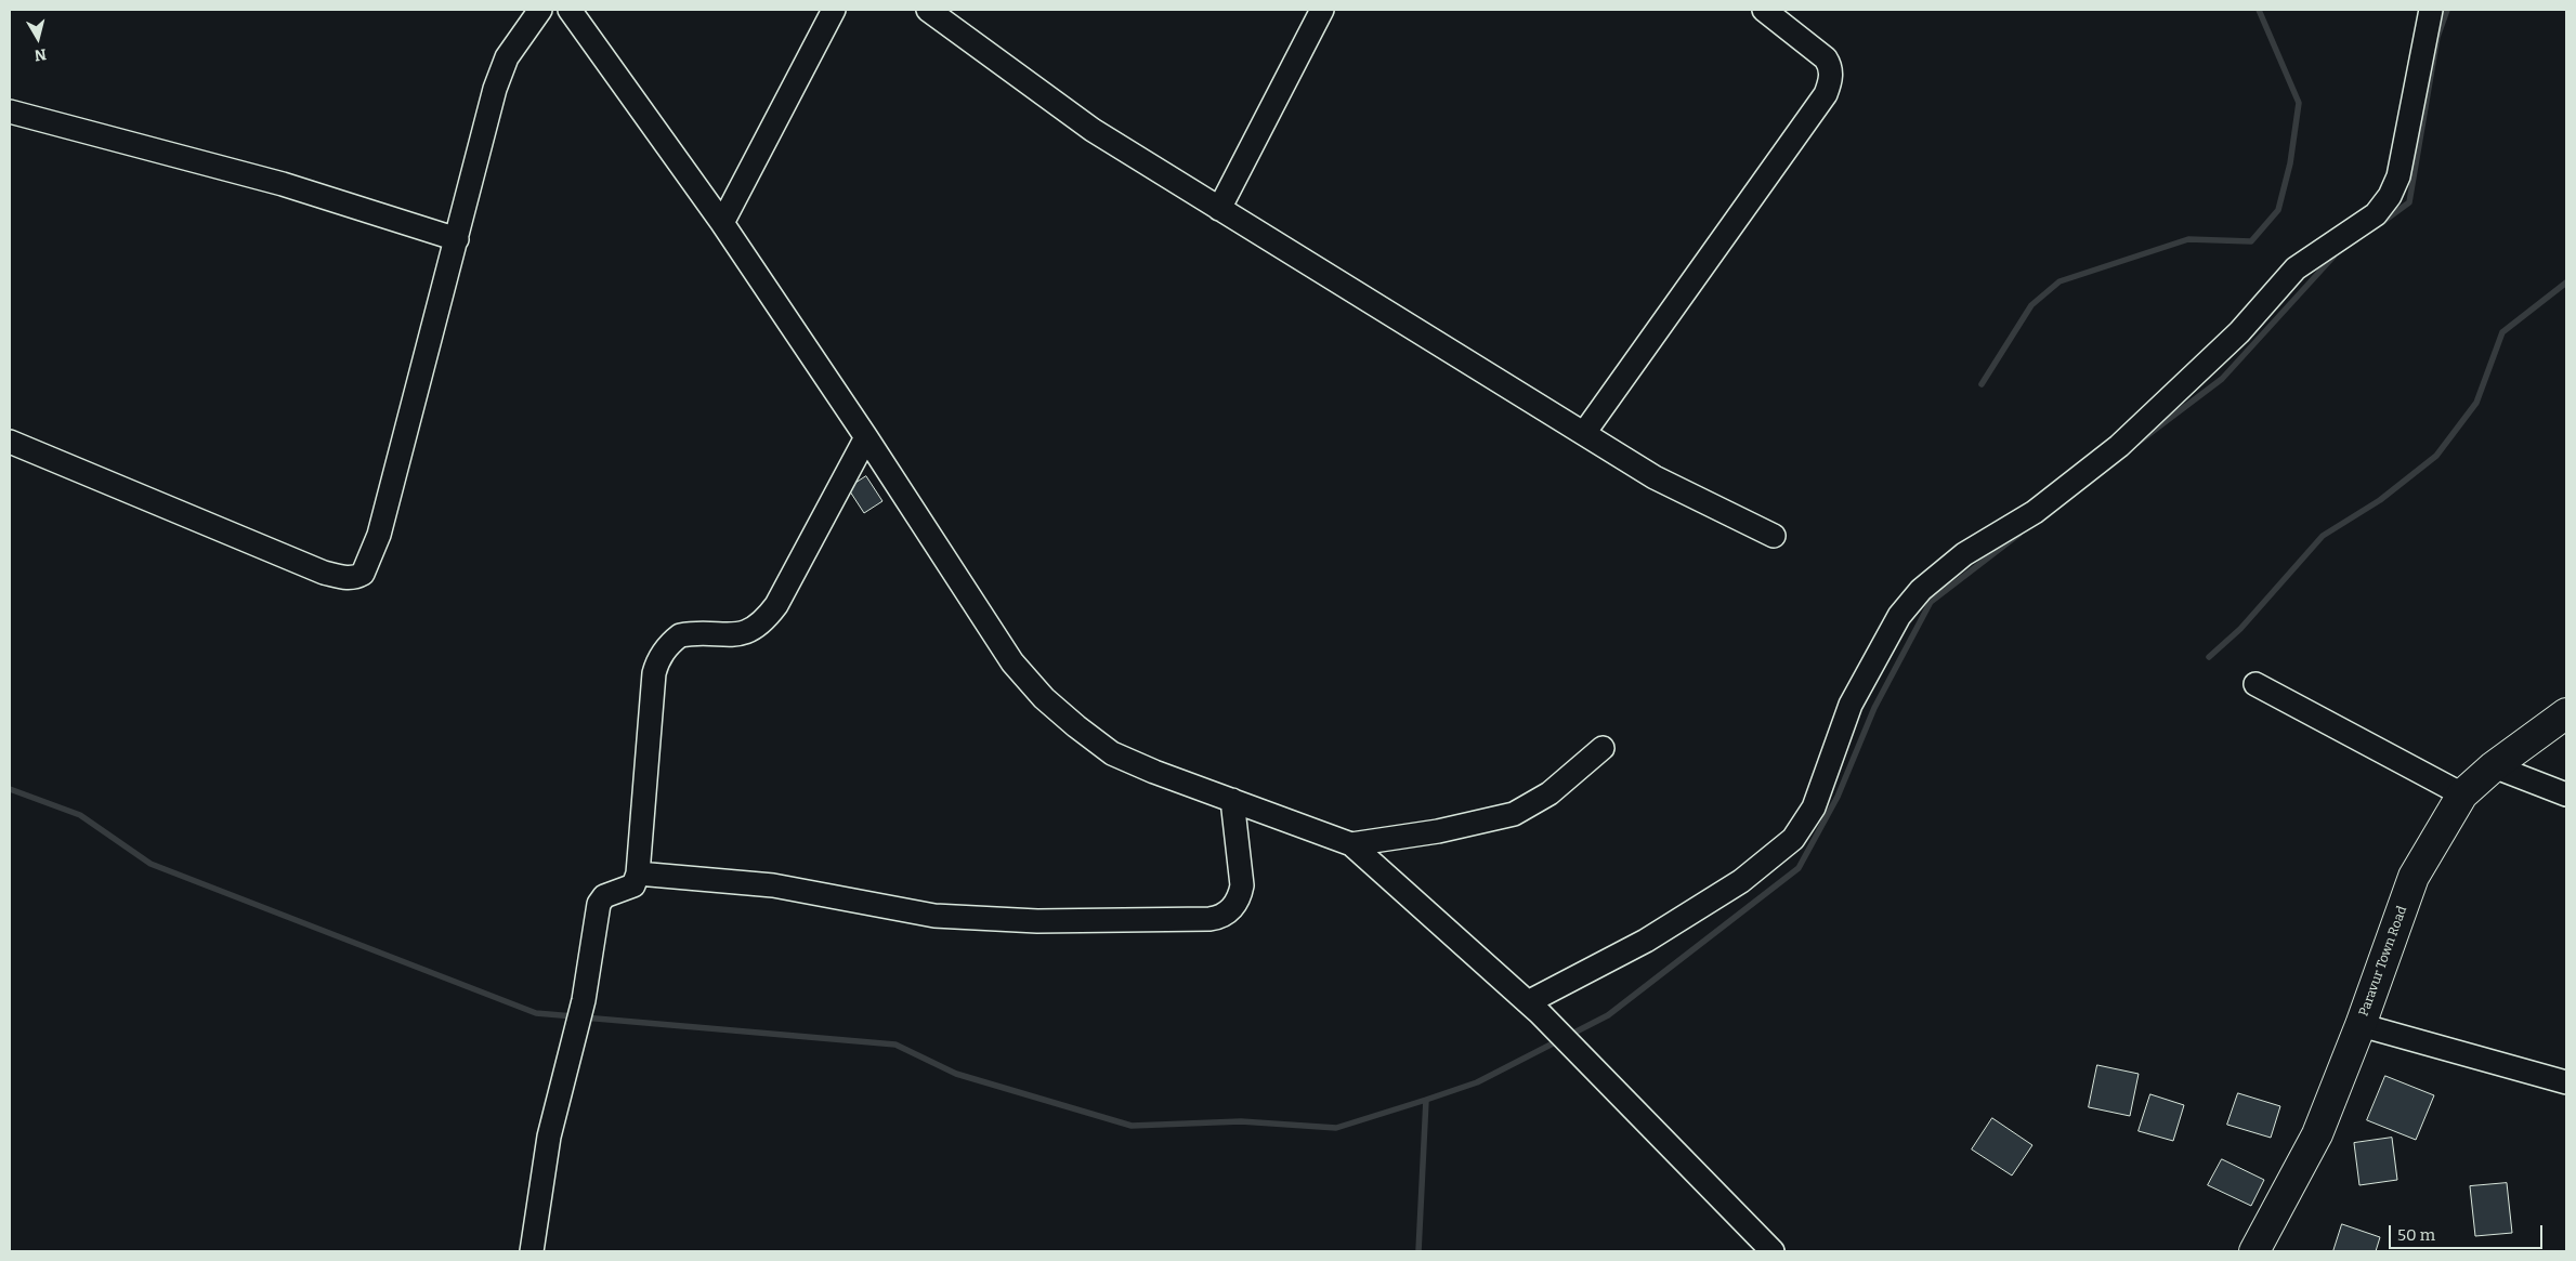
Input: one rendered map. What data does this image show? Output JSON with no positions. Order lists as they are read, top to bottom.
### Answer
{
  "streets": {
    "main road": ["Paravur Town Road"]
  },
  "scale_bar": "50 m",
  "north": "bottom"
}
